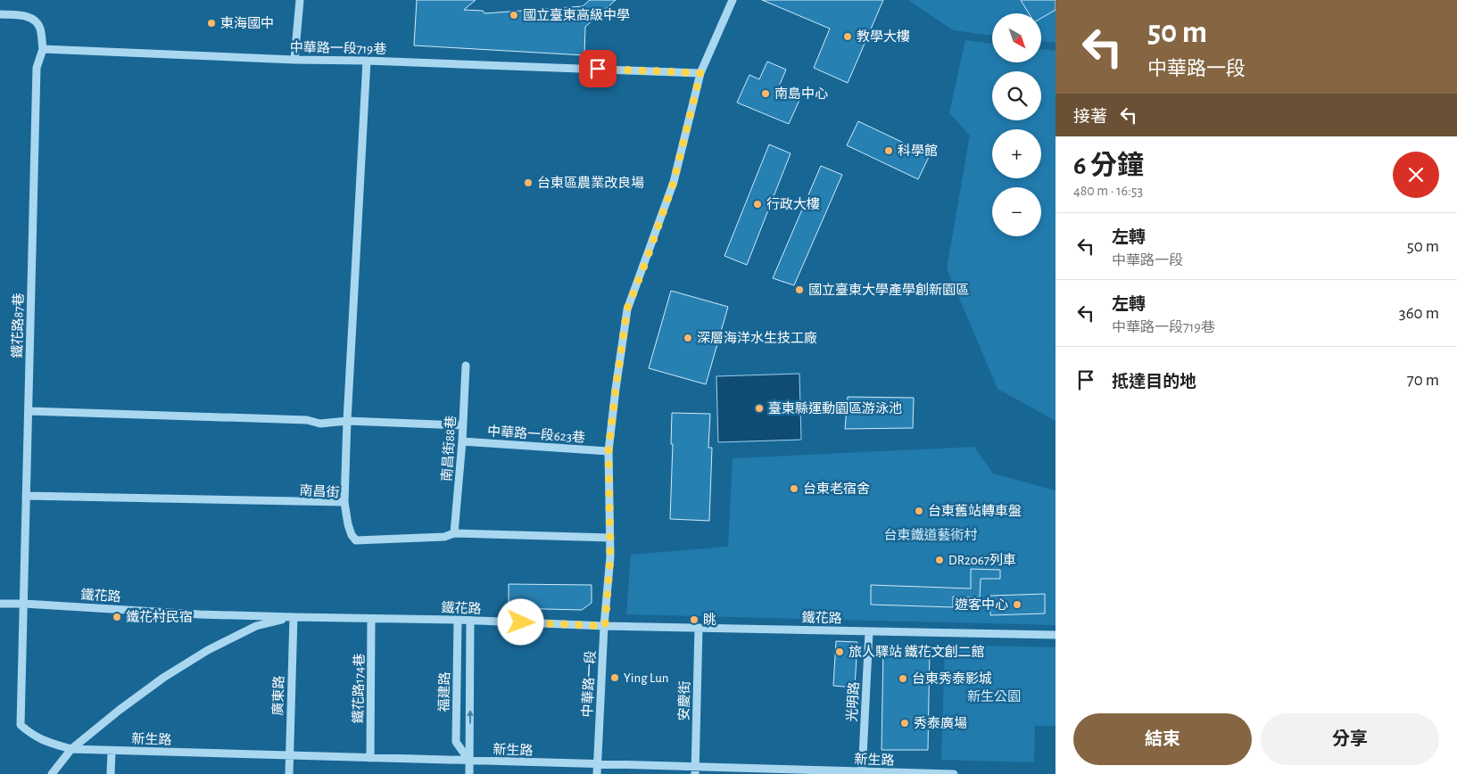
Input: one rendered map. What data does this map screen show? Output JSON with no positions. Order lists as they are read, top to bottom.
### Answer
{
  "streets": {
    "street": [
      "中華路一段719巷",
      "鐵花路87巷",
      "中華路一段623巷",
      "南昌街88巷",
      "南昌街",
      "鐵花路",
      "中華路一段",
      "鐵花路174巷",
      "福建路",
      "廣東路",
      "安慶街",
      "光明路",
      "新生路"
    ]
  },
  "crossings": [
    ["中華路一段719巷", "鐵花路87巷"],
    ["中華路一段719巷", "中華路一段"],
    ["鐵花路87巷", "南昌街"],
    ["鐵花路87巷", "鐵花路"],
    ["鐵花路87巷", "新生路"],
    ["中華路一段623巷", "南昌街88巷"],
    ["中華路一段623巷", "中華路一段"],
    ["南昌街88巷", "南昌街"],
    ["南昌街", "中華路一段"],
    ["鐵花路", "中華路一段"],
    ["鐵花路", "鐵花路174巷"],
    ["鐵花路", "福建路"],
    ["鐵花路", "廣東路"],
    ["鐵花路", "安慶街"],
    ["鐵花路", "光明路"],
    ["中華路一段", "新生路"],
    ["鐵花路174巷", "新生路"],
    ["福建路", "新生路"],
    ["廣東路", "新生路"],
    ["安慶街", "新生路"],
    ["光明路", "新生路"]
  ],
  "parks": ["台東鐵道藝術村", "新生公園"],
  "places": [
    "國立臺東高級中學",
    "東海國中",
    "教學大樓",
    "南島中心",
    "科學館",
    "台東區農業改良場",
    "行政大樓",
    "國立臺東大學產學創新園區",
    "深層海洋水生技工廠",
    "臺東縣運動園區游泳池",
    "台東老宿舍",
    "台東舊站轉車盤",
    "DR2067列車",
    "遊客中心",
    "鐵花村民宿",
    "眺",
    "旅人驛站 鐵花文創二館",
    "Ying Lun",
    "台東秀泰影城",
    "秀泰廣場"
  ],
  "north": "bottom right",
  "page": {
    "turn": ["50 m", "中華路一段"],
    "map_buttons": ["+", "−"],
    "then": "接著",
    "heading": ["6 分鐘", "480 m · 16:53"],
    "list": [
      {
        "name": "左轉",
        "note": "中華路一段",
        "value": "50 m"
      },
      {
        "name": "左轉",
        "note": "中華路一段719巷",
        "value": "360 m"
      },
      {
        "name": "抵達目的地",
        "value": "70 m"
      }
    ],
    "buttons": ["結束", "分享"]
  }
}
